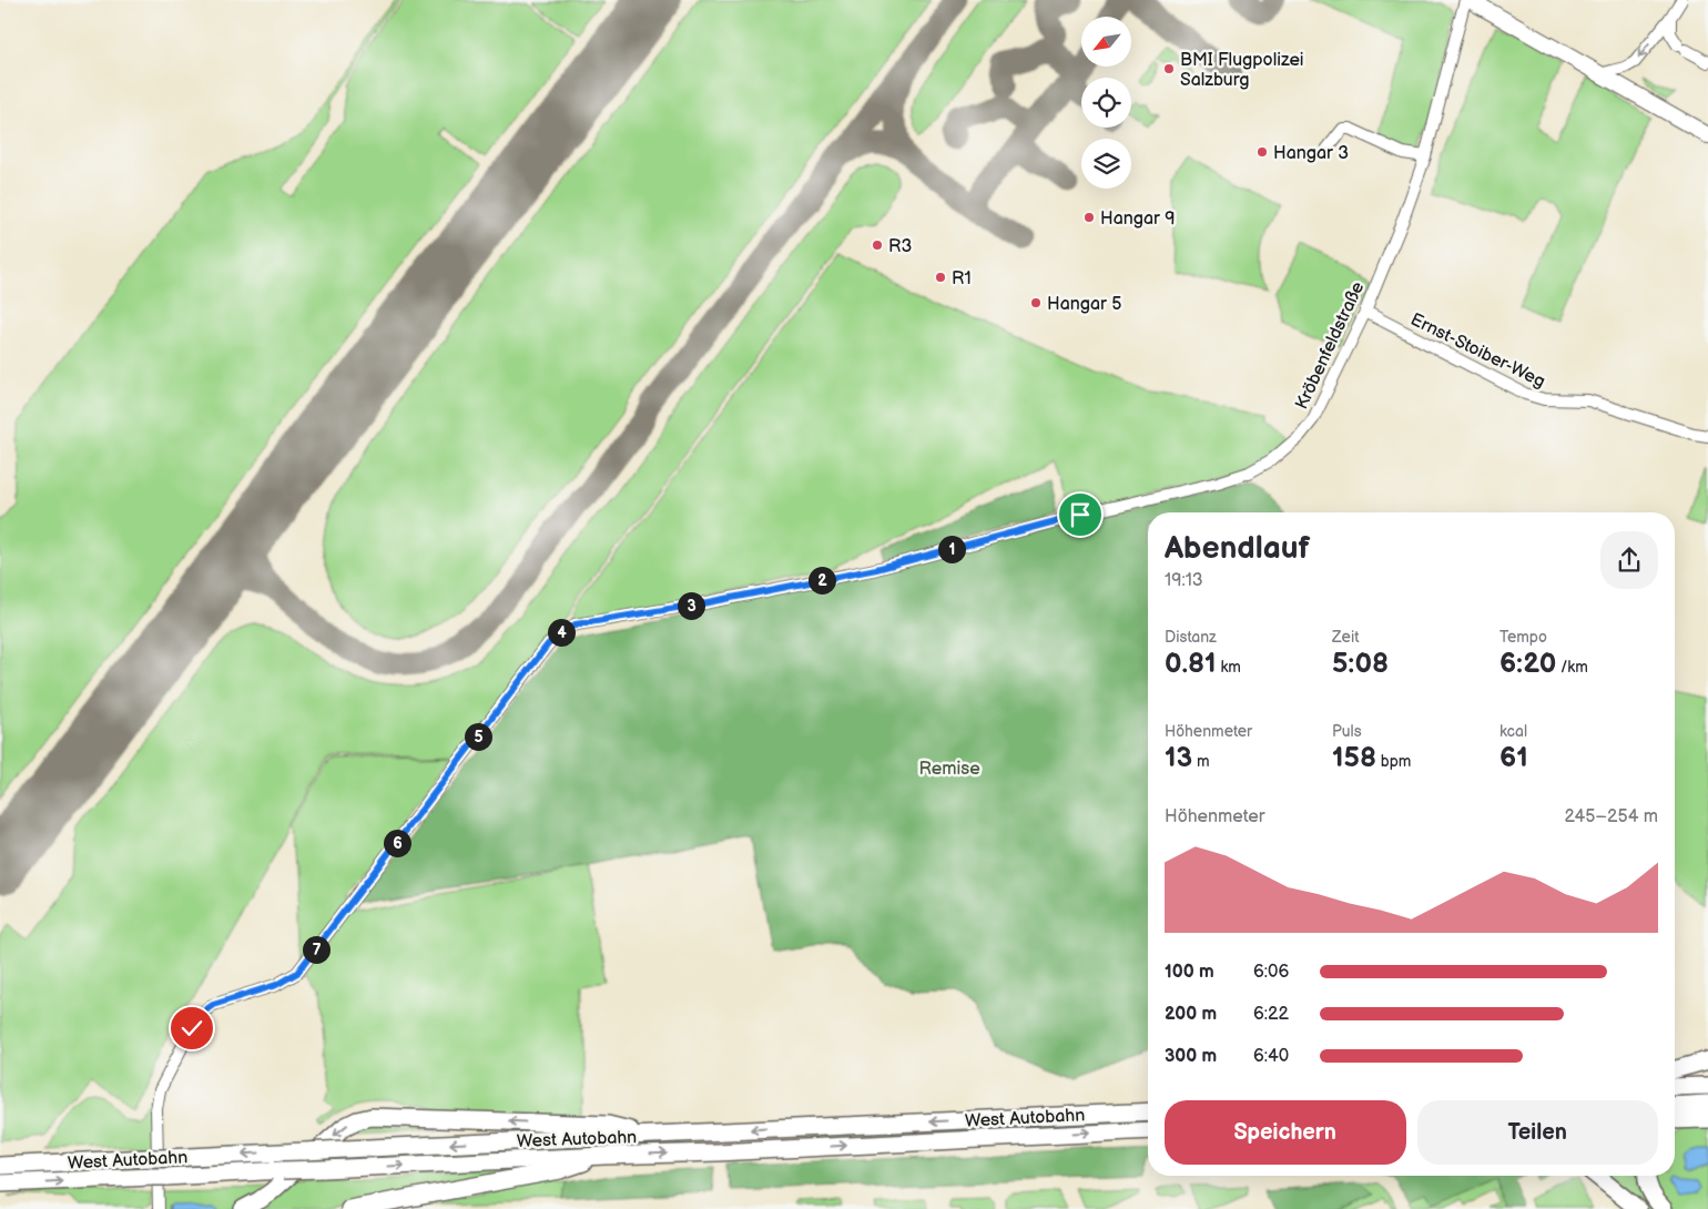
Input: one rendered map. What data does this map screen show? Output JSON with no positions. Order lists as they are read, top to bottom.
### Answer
{
  "streets": {
    "highway": ["West Autobahn"],
    "street": ["Kröbenfeldstraße", "Ernst-Stoiber-Weg"]
  },
  "crossings": [
    ["Kröbenfeldstraße", "Ernst-Stoiber-Weg"],
    ["Kröbenfeldstraße", "West Autobahn"]
  ],
  "parks": ["Remise"],
  "places": [
    "BMI Flugpolizei Salzburg",
    "Hangar 3",
    "Hangar 9",
    "R3",
    "R1",
    "Hangar 5"
  ],
  "north": "bottom left",
  "page": {
    "heading": ["Abendlauf", "19:13"],
    "pins": [
      "1",
      "2",
      "3",
      "4",
      "5",
      "6",
      "7"
    ],
    "stats": [
      ["Distanz", "0.81 km"],
      ["Zeit", "5:08"],
      ["Tempo", "6:20 /km"],
      ["Höhenmeter", "13 m"],
      ["Puls", "158 bpm"],
      ["kcal", "61"]
    ],
    "chart": ["Höhenmeter", "245–254 m"],
    "list": [
      {
        "name": "100 m",
        "note": "6:06"
      },
      {
        "name": "200 m",
        "note": "6:22"
      },
      {
        "name": "300 m",
        "note": "6:40"
      }
    ],
    "buttons": ["Speichern", "Teilen"]
  }
}
